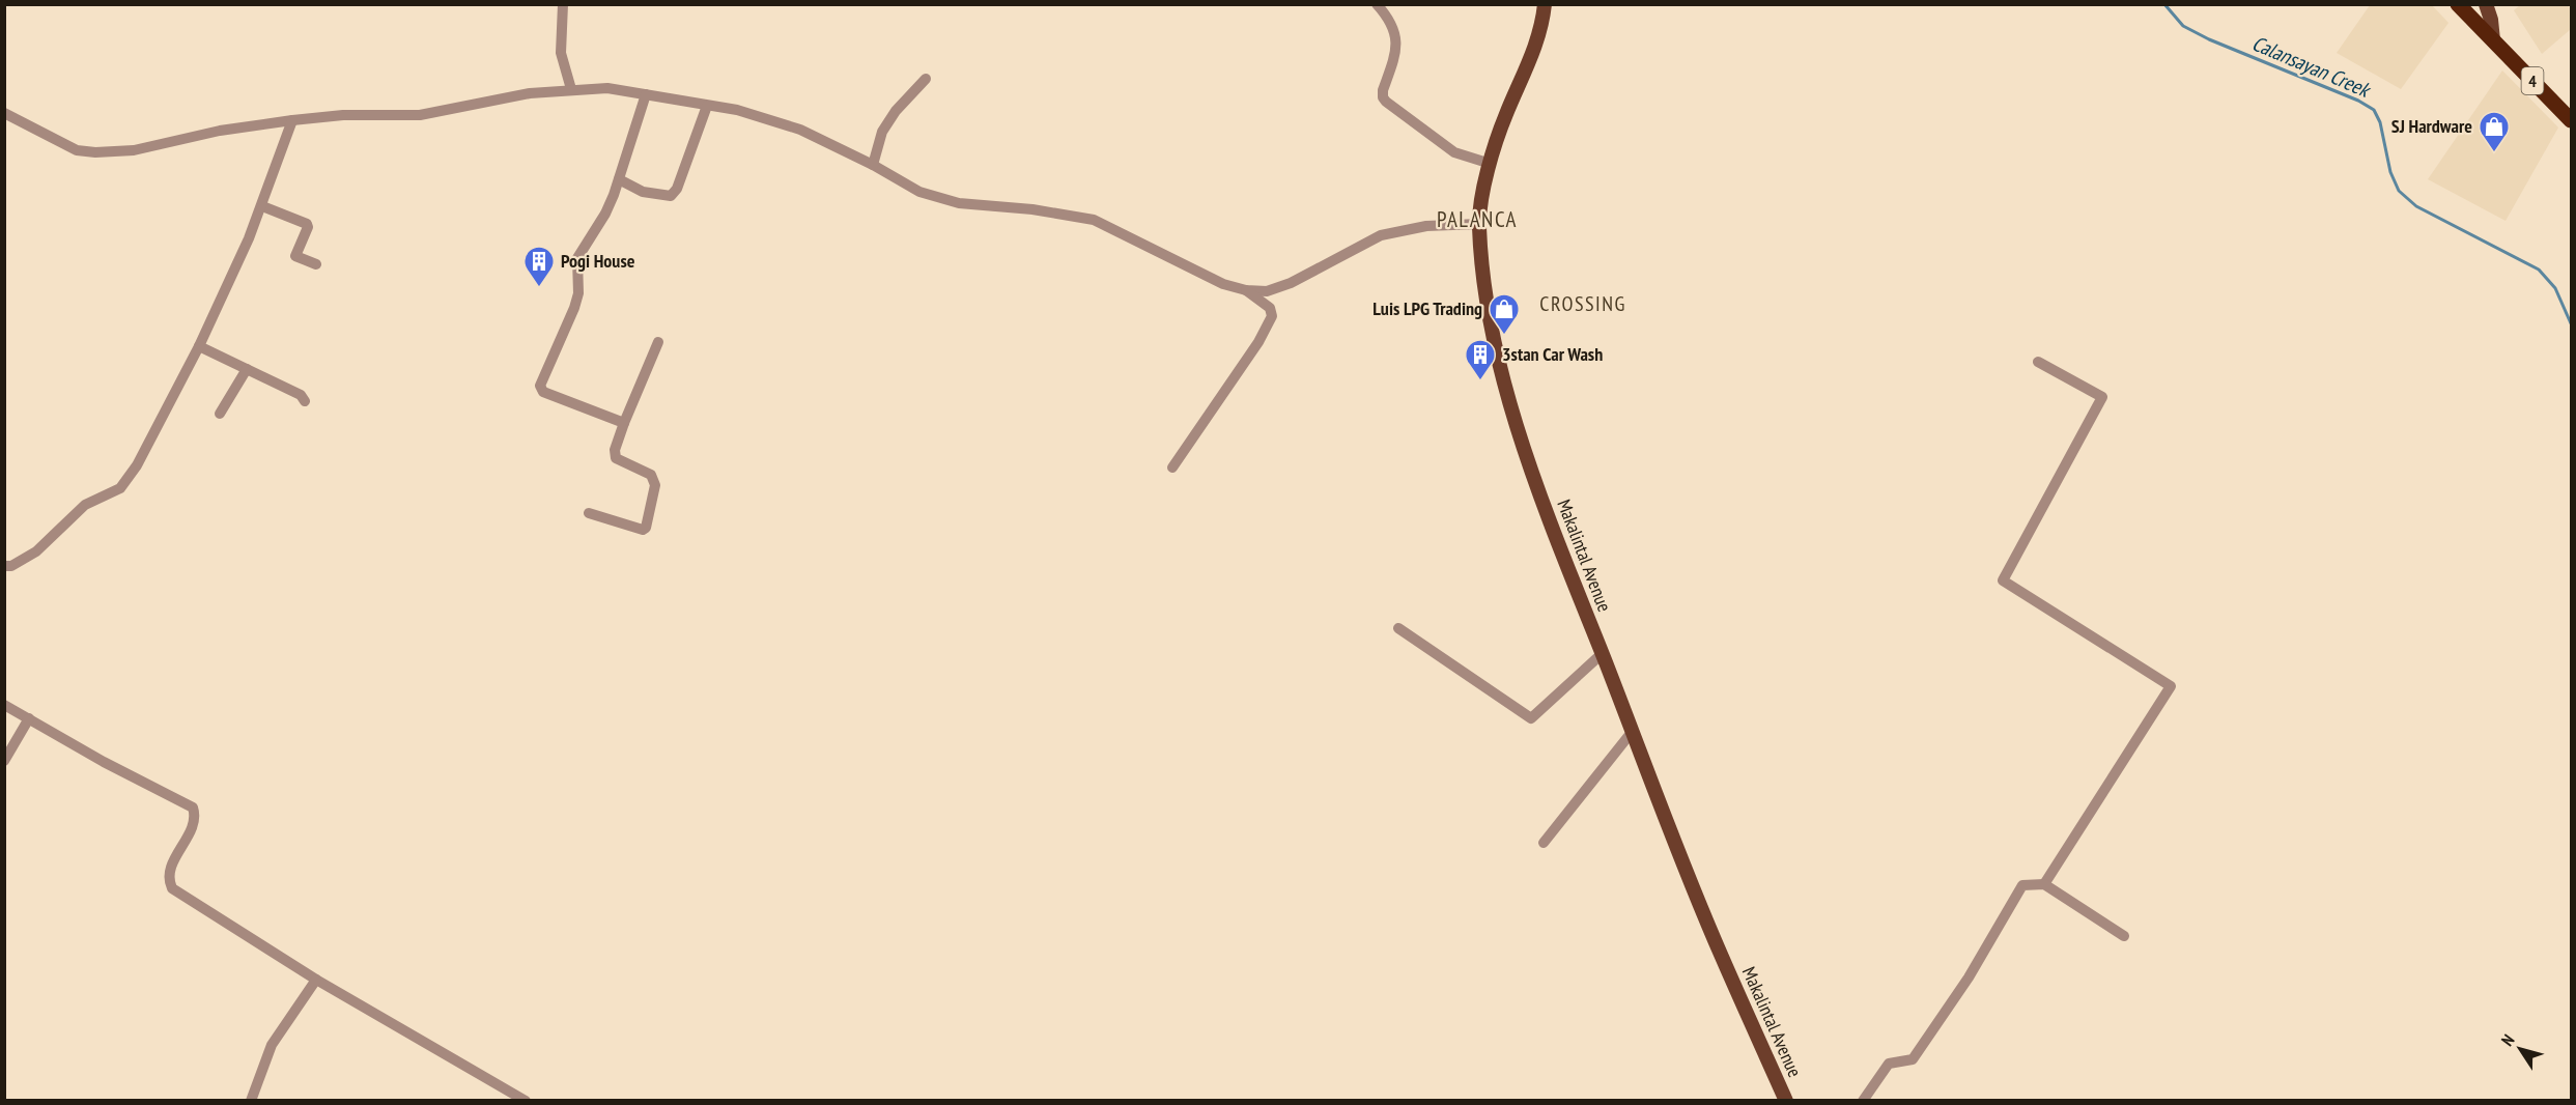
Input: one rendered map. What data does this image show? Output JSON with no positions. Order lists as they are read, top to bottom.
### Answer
{
  "streets": {
    "highway": ["4"],
    "main road": ["Makalintal Avenue"]
  },
  "districts": ["PALANCA", "CROSSING"],
  "water": ["Calansayan Creek"],
  "places": {
    "shop": ["SJ Hardware", "Luis LPG Trading"],
    "building": ["Pogi House", "3stan Car Wash"]
  },
  "north": "top left"
}
